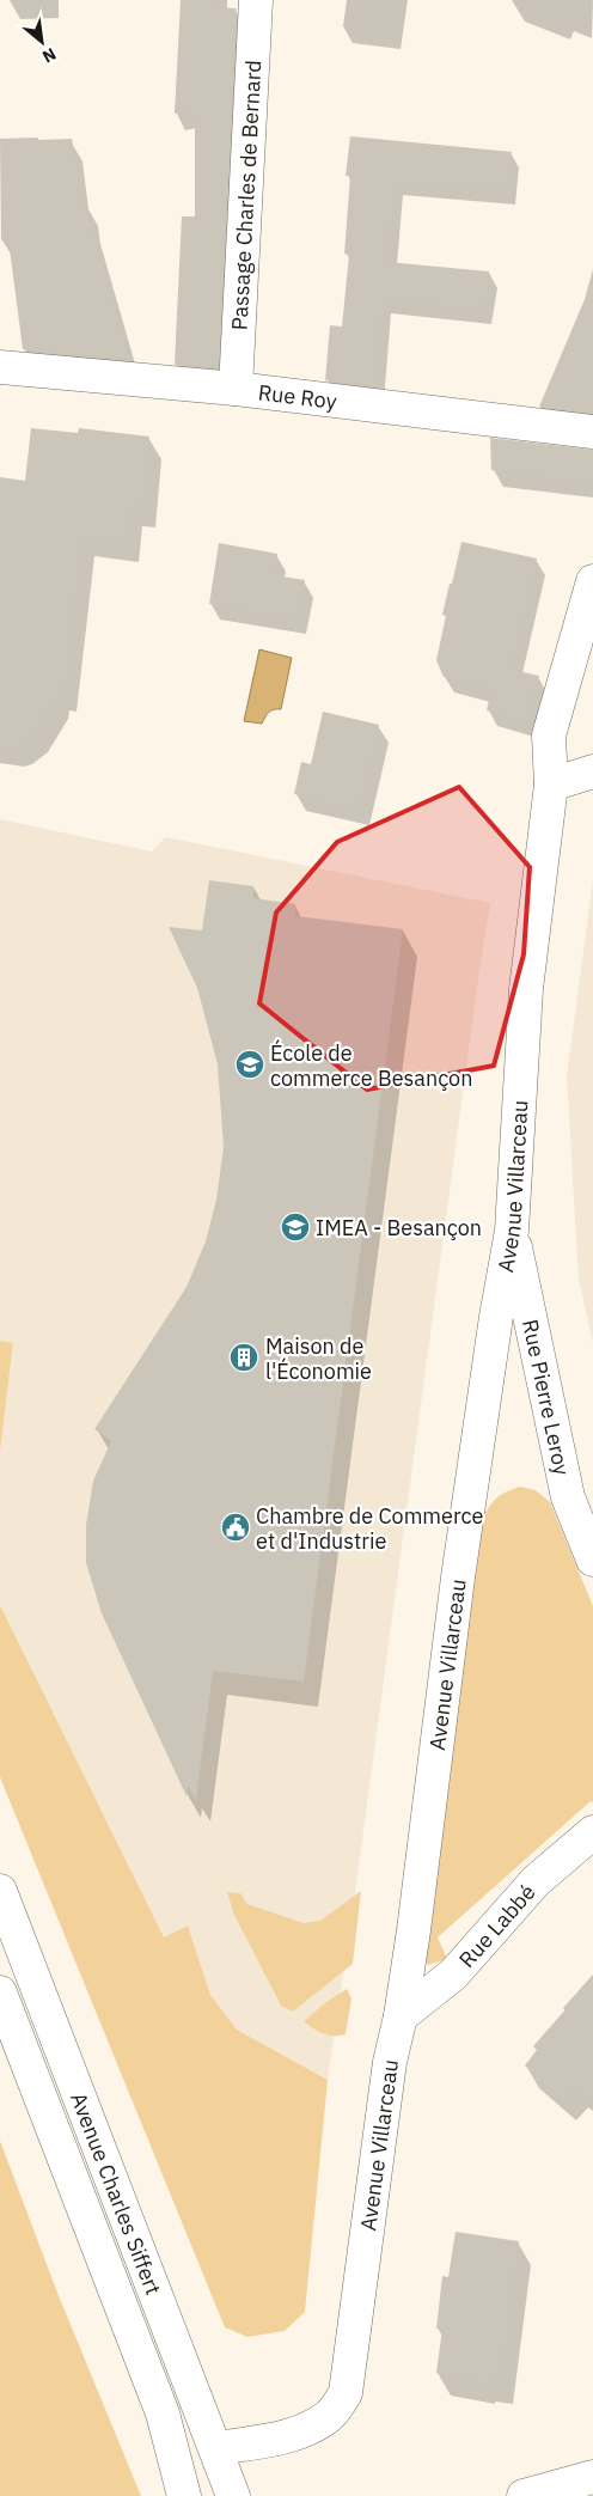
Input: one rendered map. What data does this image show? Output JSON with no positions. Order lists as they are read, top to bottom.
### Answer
{
  "streets": {
    "street": [
      "Passage Charles de Bernard",
      "Rue Roy",
      "Avenue Villarceau",
      "Rue Pierre Leroy",
      "Rue Labbé",
      "Avenue Charles Siffert"
    ]
  },
  "crossings": [
    ["Passage Charles de Bernard", "Rue Roy"],
    ["Avenue Villarceau", "Rue Pierre Leroy"],
    ["Avenue Villarceau", "Rue Labbé"],
    ["Avenue Villarceau", "Avenue Charles Siffert"]
  ],
  "places": {
    "school or university": ["École de commerce Besançon", "IMEA - Besançon"],
    "building": ["Maison de l'Économie"],
    "public building": ["Chambre de Commerce et d'Industrie"]
  },
  "north": "bottom right"
}
